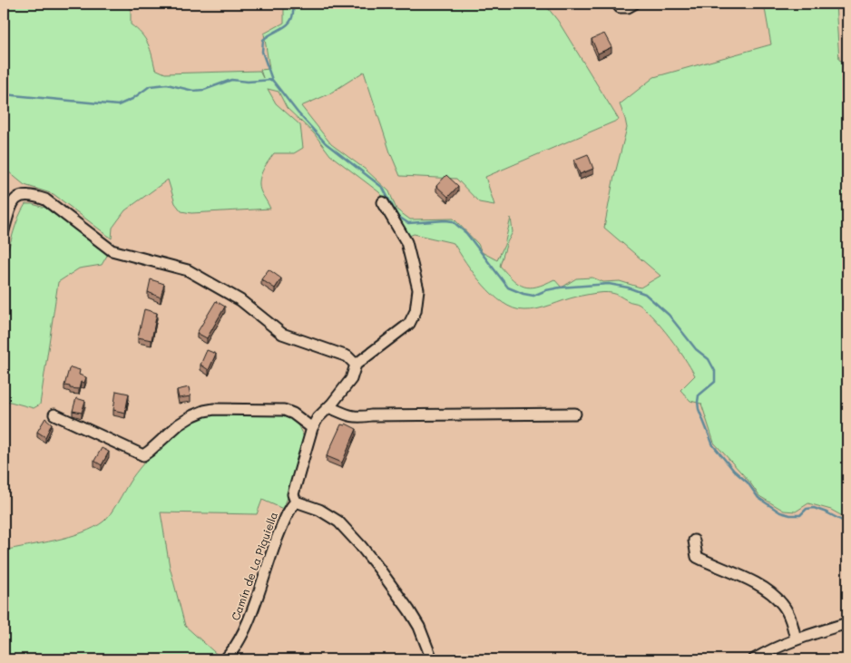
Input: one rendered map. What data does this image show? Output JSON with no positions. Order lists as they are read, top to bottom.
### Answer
{
  "streets": {
    "street": ["Camín de La Piquiella"]
  }
}
